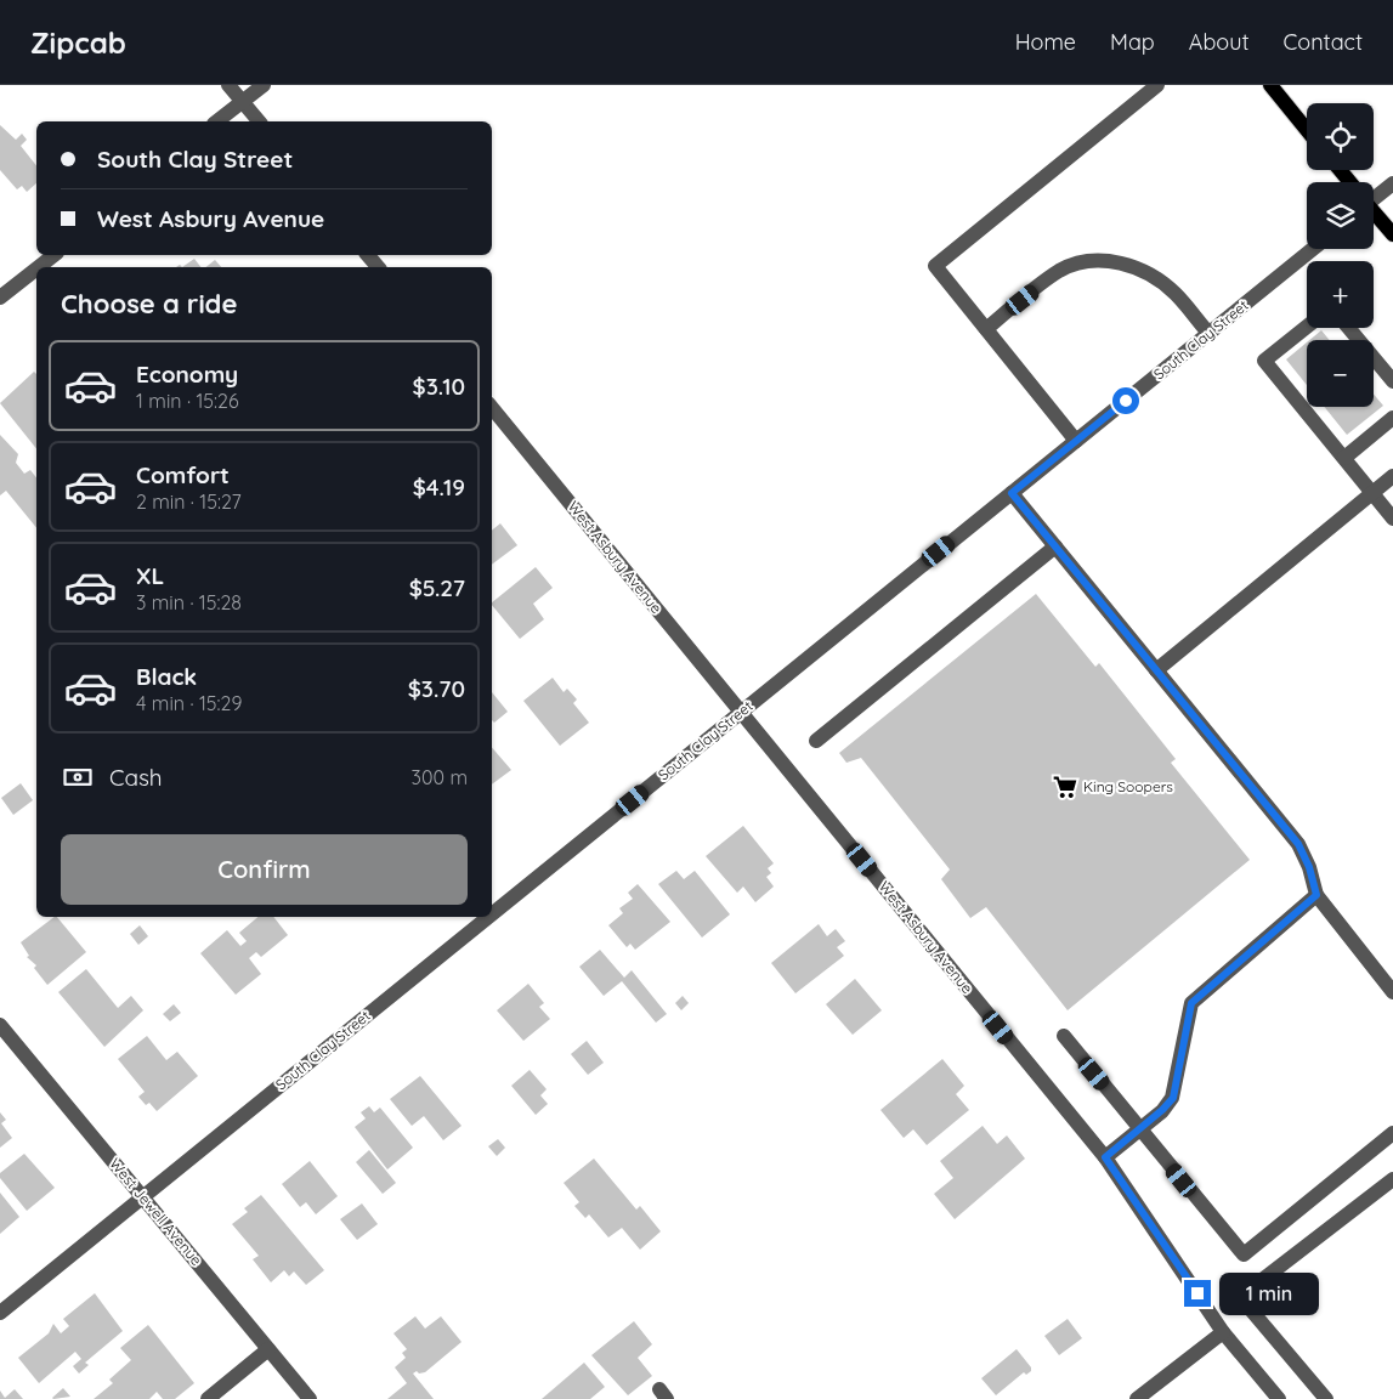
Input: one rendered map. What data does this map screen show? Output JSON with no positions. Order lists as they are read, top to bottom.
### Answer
{
  "streets": {
    "street": ["South Clay Street", "West Asbury Avenue", "West Jewell Avenue"]
  },
  "crossings": [
    ["South Clay Street", "West Asbury Avenue"],
    ["South Clay Street", "West Jewell Avenue"]
  ],
  "places": {
    "supermarket": ["King Soopers"]
  },
  "page": {
    "header": "Zipcab",
    "nav": [
      "Home",
      "Map",
      "About",
      "Contact"
    ],
    "map_buttons": ["+", "−"],
    "banner": ["South Clay Street", "West Asbury Avenue"],
    "heading": "Choose a ride",
    "list": [
      {
        "name": "Economy",
        "note": "1 min · 15:26",
        "value": "$3.10"
      },
      {
        "name": "Comfort",
        "note": "2 min · 15:27",
        "value": "$4.19"
      },
      {
        "name": "XL",
        "note": "3 min · 15:28",
        "value": "$5.27"
      },
      {
        "name": "Black",
        "note": "4 min · 15:29",
        "value": "$3.70"
      }
    ],
    "pay": ["Cash", "300 m"],
    "buttons": "Confirm",
    "bubble": "1 min"
  }
}
